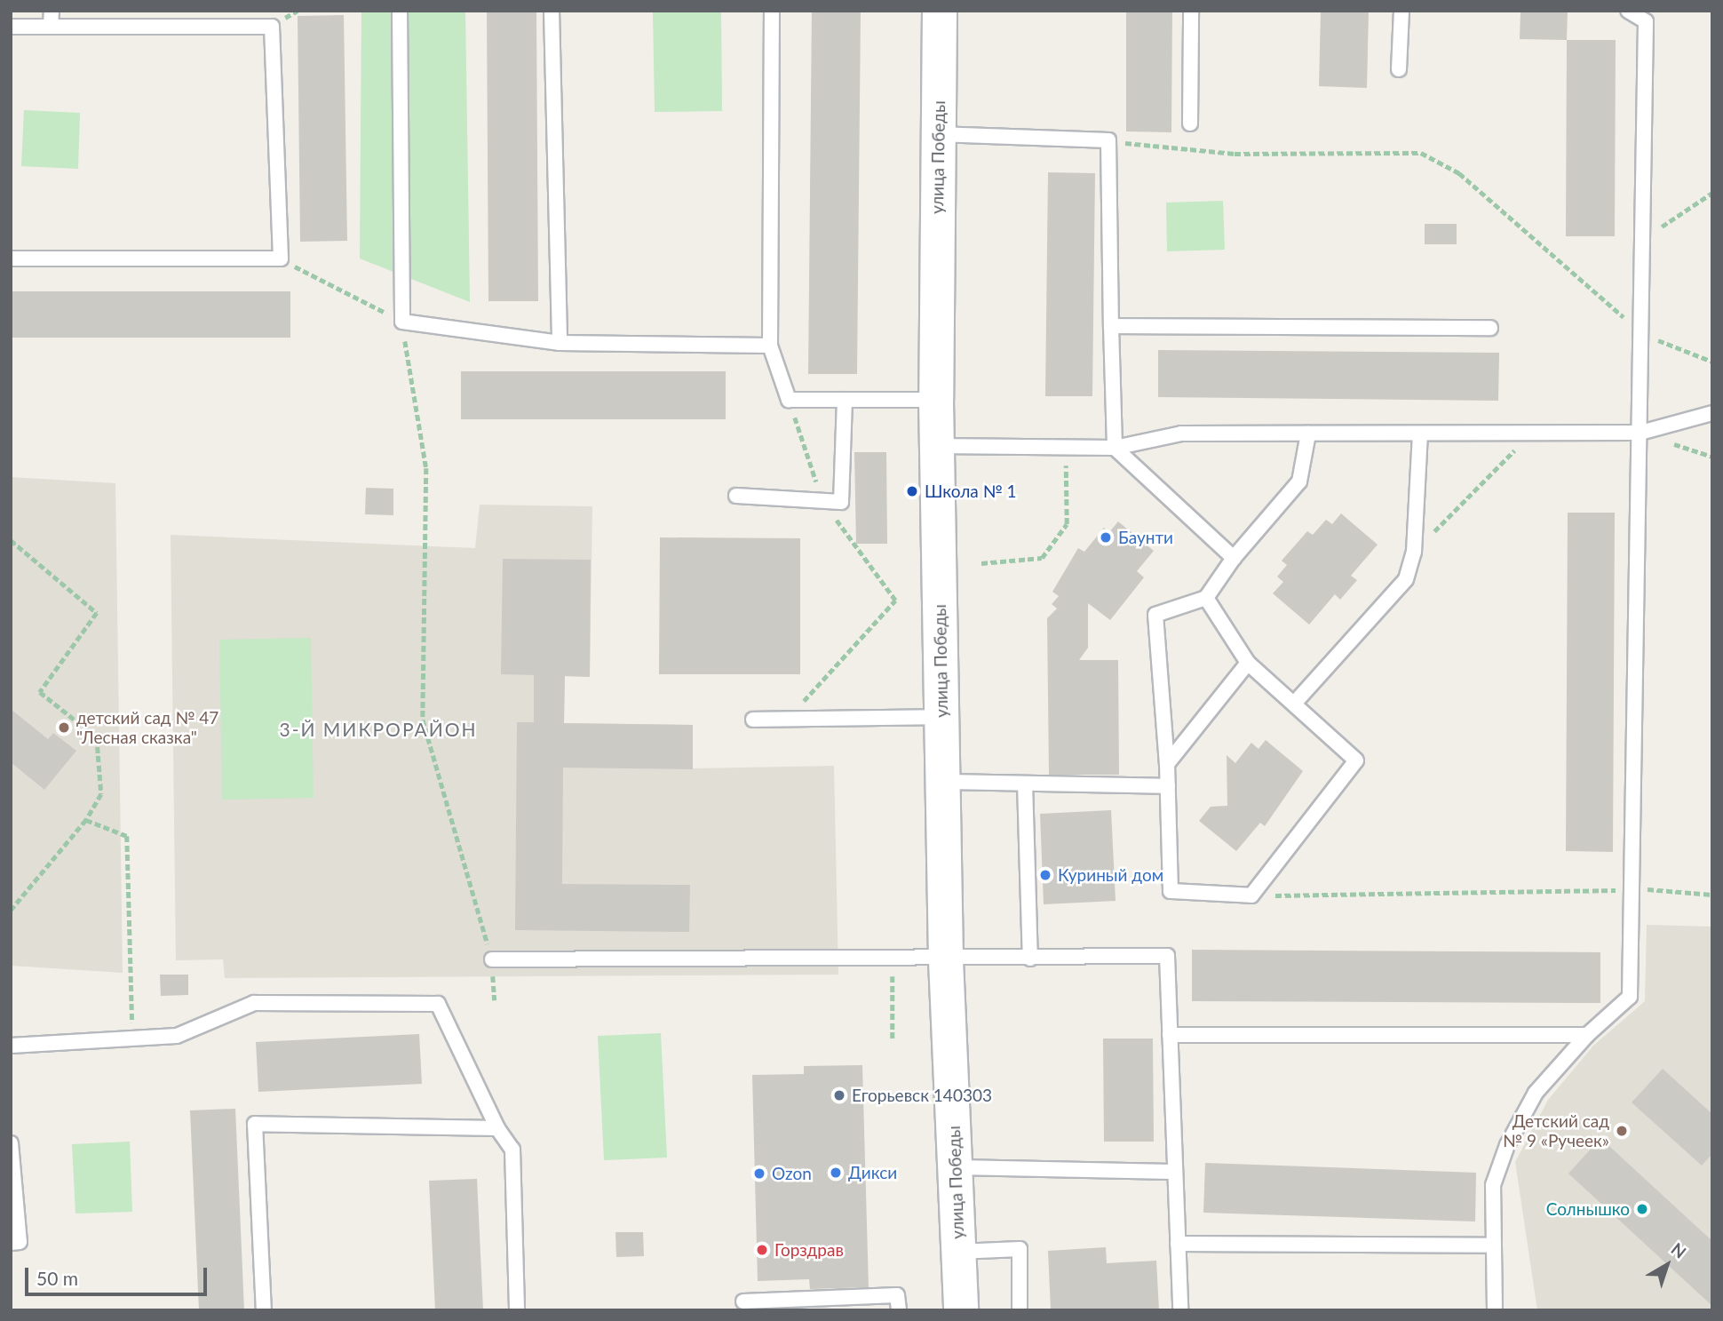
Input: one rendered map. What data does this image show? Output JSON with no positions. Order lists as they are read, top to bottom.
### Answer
{
  "streets": {
    "street": ["улица Победы"]
  },
  "districts": ["3-Й МИКРОРАЙОН"],
  "places": [
    "Школа № 1",
    "Баунти",
    "детский сад № 47 \"Лесная сказка\"",
    "Куриный дом",
    "Егорьевск 140303",
    "Детский сад № 9 «Ручеек»",
    "Дикси",
    "Ozon",
    "Солнышко",
    "Горздрав"
  ],
  "scale_bar": "50 m",
  "north": "top right"
}
